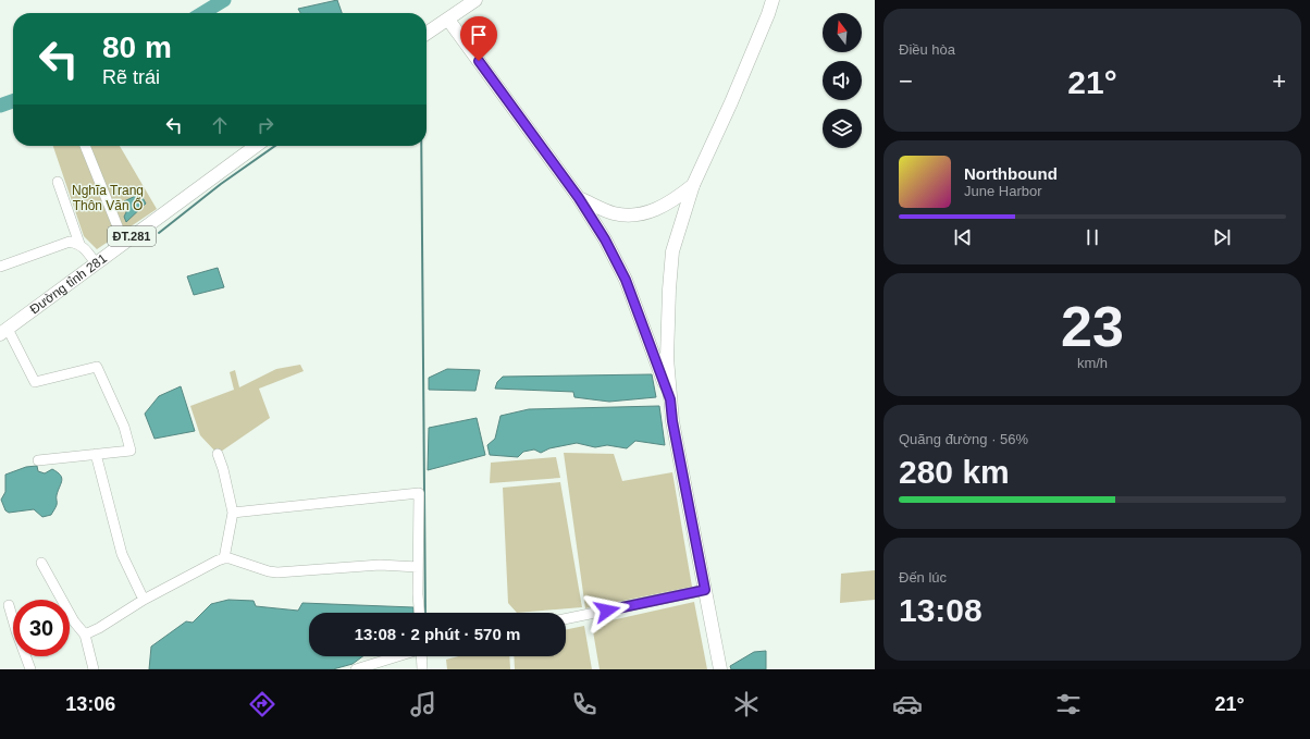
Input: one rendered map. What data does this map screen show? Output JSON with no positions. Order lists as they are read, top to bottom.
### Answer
{
  "streets": {
    "main road": ["ĐT.281", "Đường tỉnh 281"]
  },
  "parks": ["Nghĩa Trang Thôn Văn Ổ"],
  "north": "top",
  "page": {
    "tile": [
      "Điều hòa",
      ["23", "km/h"],
      ["Quãng đường · 56%", "280 km"],
      ["Đến lúc", "13:08"]
    ],
    "turn": ["80 m", "Rẽ trái"],
    "heat": ["−", "21°", "+"],
    "song": ["Northbound", "June Harbor"],
    "limit": "30",
    "trip": "13:08 · 2 phút · 570 m",
    "tabs": ["13:06", "21°"]
  }
}
